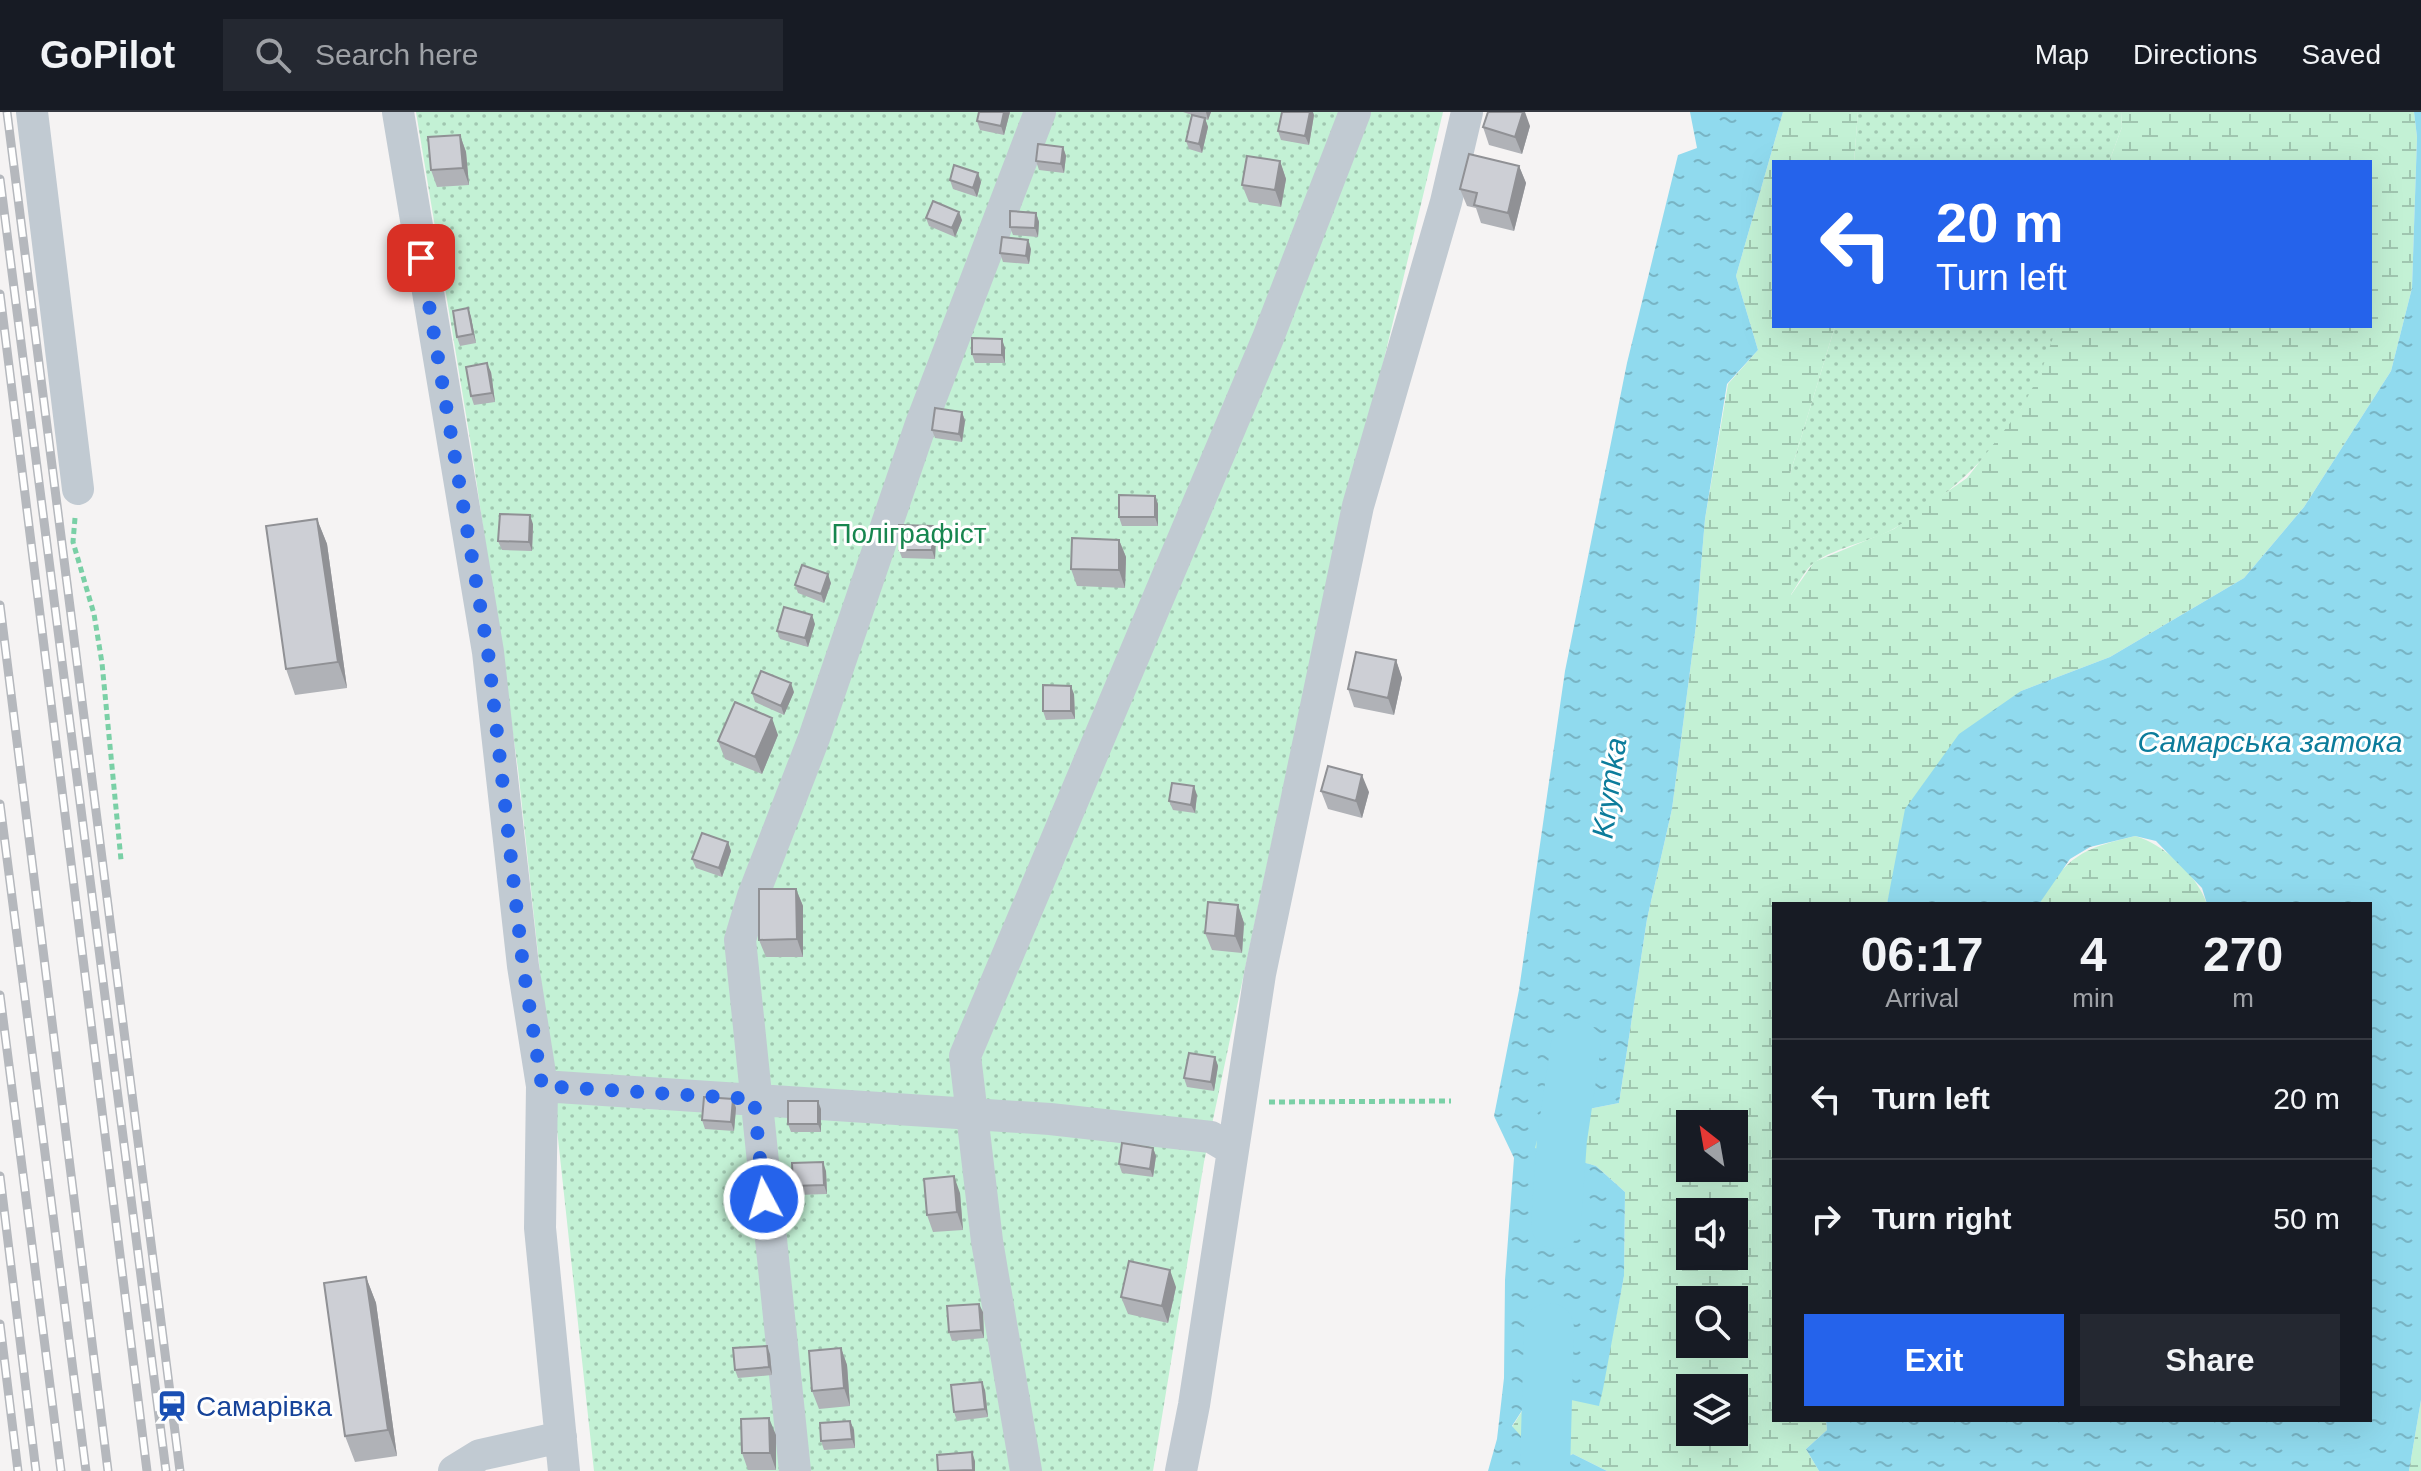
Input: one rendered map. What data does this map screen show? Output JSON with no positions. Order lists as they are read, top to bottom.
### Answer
{
  "water": ["Самарська затока", "Krymka"],
  "parks": ["Поліграфіст"],
  "places": {
    "station": ["Самарівка"]
  },
  "north": "top left",
  "page": {
    "header": "GoPilot",
    "search": "Search here",
    "nav": ["Map", "Directions", "Saved"],
    "turn": ["20 m", "Turn left"],
    "eta": [
      "06:17",
      "Arrival",
      "4",
      "min",
      "270",
      "m"
    ],
    "list": [
      {
        "name": "Turn left",
        "value": "20 m"
      },
      {
        "name": "Turn right",
        "value": "50 m"
      }
    ],
    "buttons": ["Exit", "Share"]
  }
}
